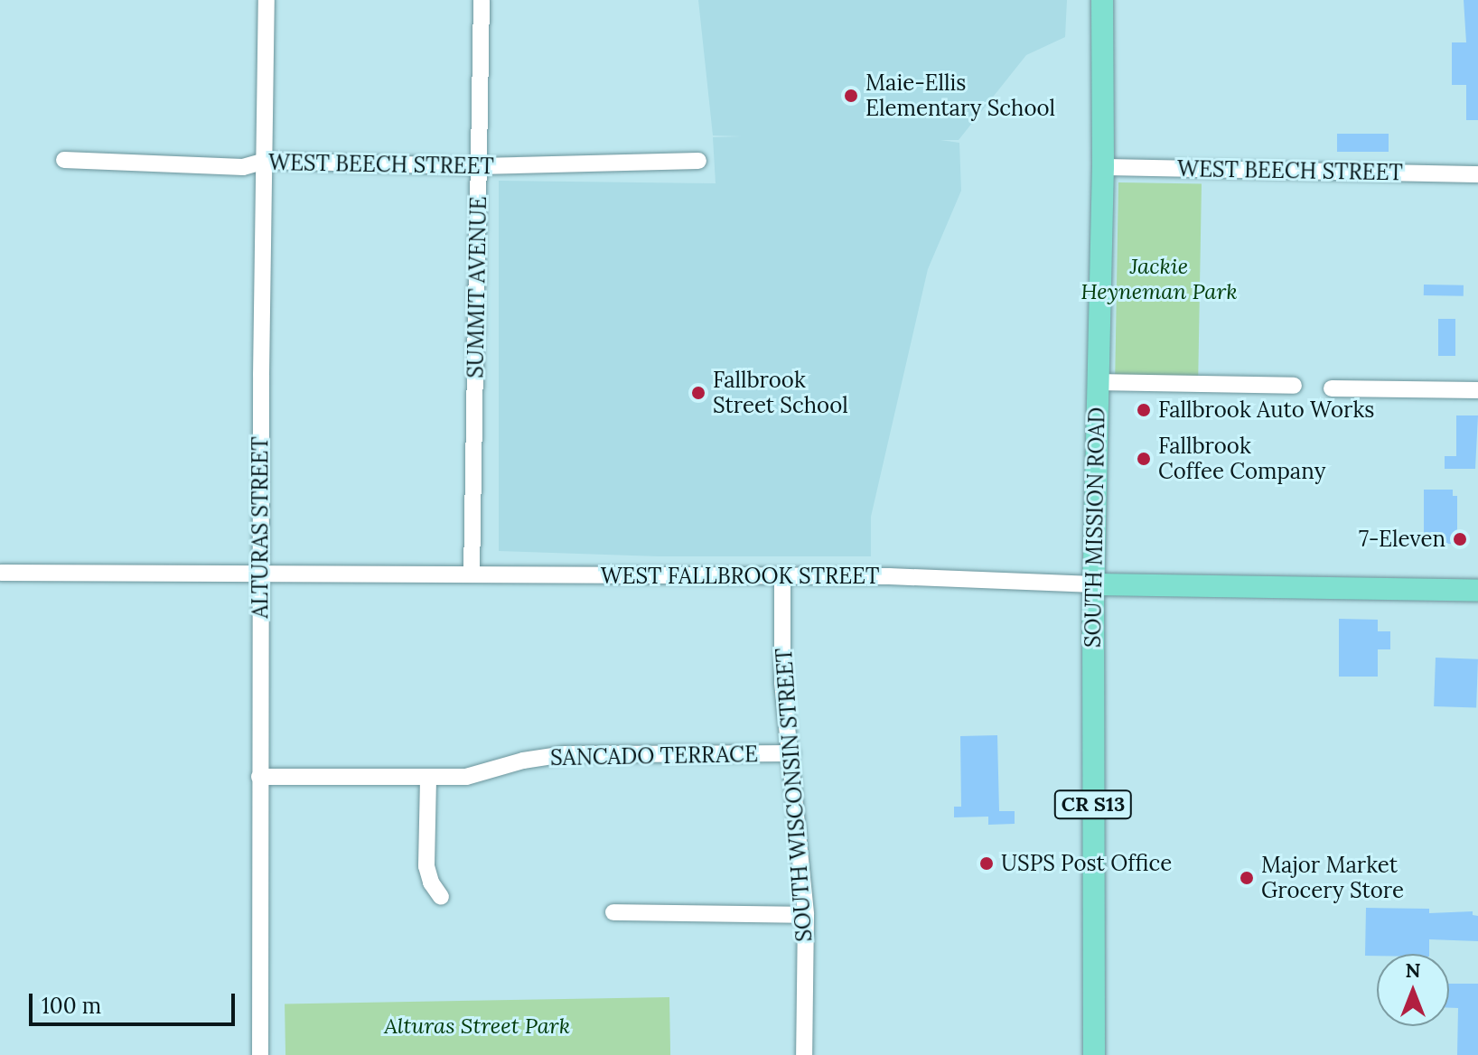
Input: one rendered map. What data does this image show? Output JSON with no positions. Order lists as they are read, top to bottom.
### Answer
{
  "streets": {
    "main road": ["SOUTH MISSION ROAD", "WEST FALLBROOK STREET", "CR S13"],
    "street": [
      "WEST BEECH STREET",
      "SUMMIT AVENUE",
      "ALTURAS STREET",
      "SANCADO TERRACE",
      "SOUTH WISCONSIN STREET"
    ]
  },
  "crossings": [
    ["WEST BEECH STREET", "SUMMIT AVENUE"],
    ["WEST BEECH STREET", "ALTURAS STREET"],
    ["WEST BEECH STREET", "SOUTH MISSION ROAD"],
    ["SUMMIT AVENUE", "WEST FALLBROOK STREET"],
    ["ALTURAS STREET", "WEST FALLBROOK STREET"],
    ["ALTURAS STREET", "SANCADO TERRACE"],
    ["SOUTH MISSION ROAD", "WEST FALLBROOK STREET"],
    ["WEST FALLBROOK STREET", "SOUTH WISCONSIN STREET"],
    ["SANCADO TERRACE", "SOUTH WISCONSIN STREET"]
  ],
  "parks": ["Jackie Heyneman Park", "Alturas Street Park"],
  "places": [
    "Maie-Ellis Elementary School",
    "Fallbrook Street School",
    "Fallbrook Auto Works",
    "Fallbrook Coffee Company",
    "7-Eleven",
    "USPS Post Office",
    "Major Market Grocery Store"
  ],
  "scale_bar": "100 m",
  "north": "top"
}
